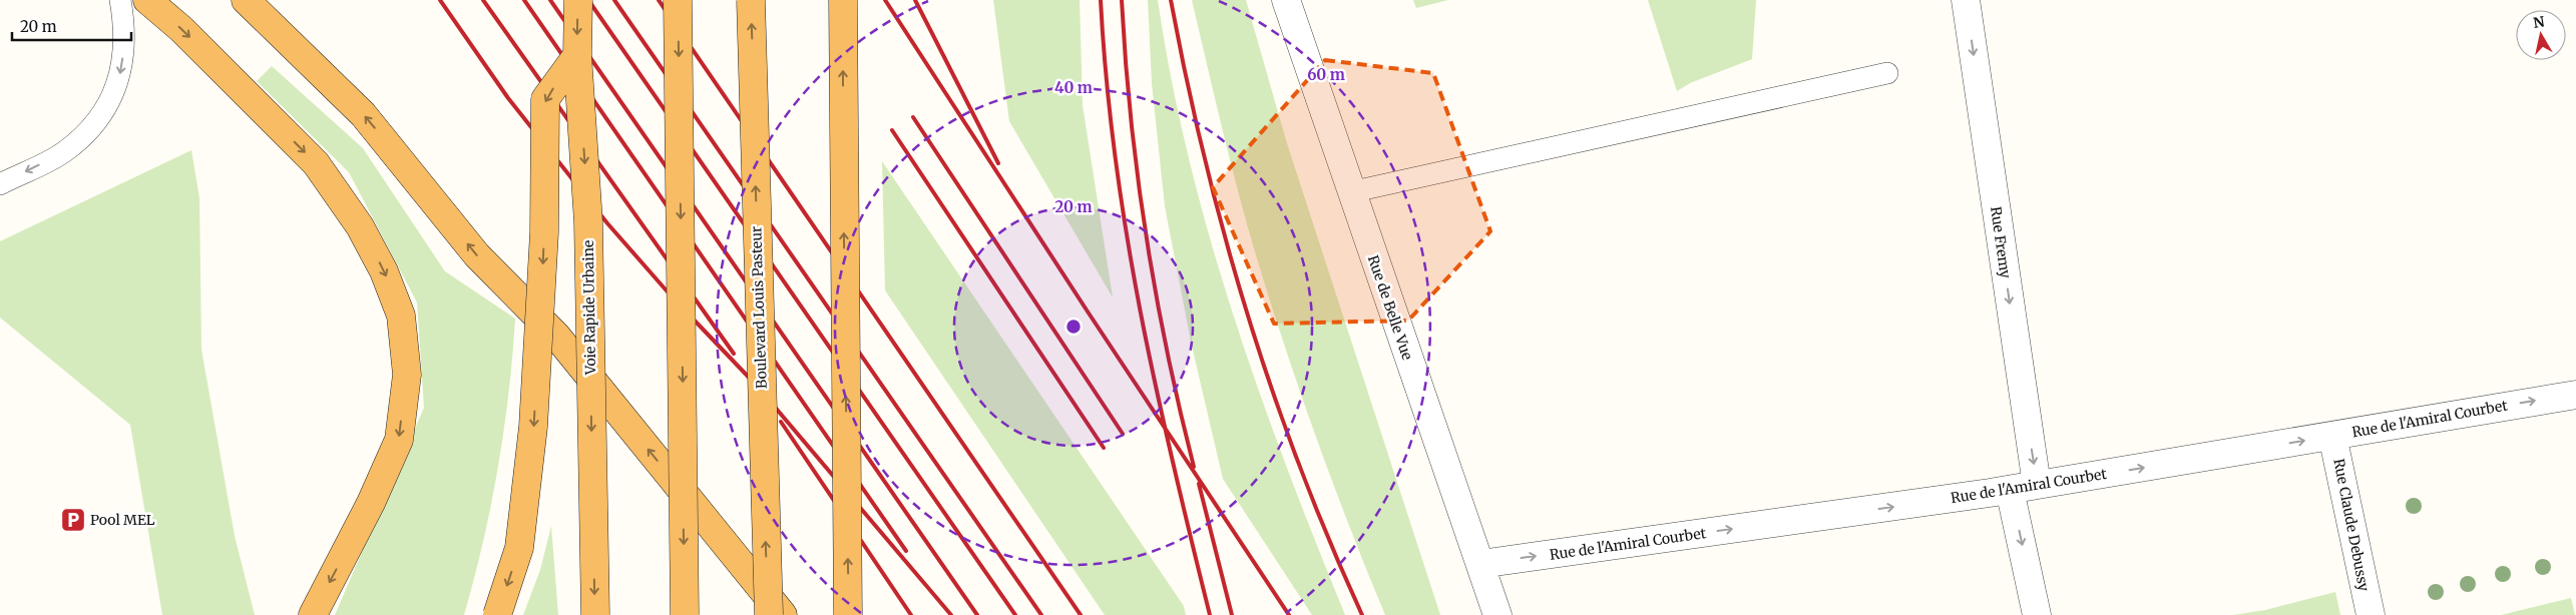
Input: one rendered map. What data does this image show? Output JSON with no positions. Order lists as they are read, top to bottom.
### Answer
{
  "streets": {
    "highway": ["Voie Rapide Urbaine", "Boulevard Louis Pasteur"],
    "street": [
      "Rue Fremy",
      "Rue de Belle Vue",
      "Rue de l'Amiral Courbet",
      "Rue Claude Debussy"
    ]
  },
  "crossings": [
    ["Rue Fremy", "Rue de l'Amiral Courbet"],
    ["Rue de Belle Vue", "Rue de l'Amiral Courbet"],
    ["Rue de l'Amiral Courbet", "Rue Claude Debussy"]
  ],
  "one_way": ["Rue Fremy", "Rue de l'Amiral Courbet"],
  "places": {
    "parking": ["Pool MEL"]
  },
  "scale_bar": "20 m",
  "north": "top",
  "rings": ["60 m", "40 m", "20 m"]
}
